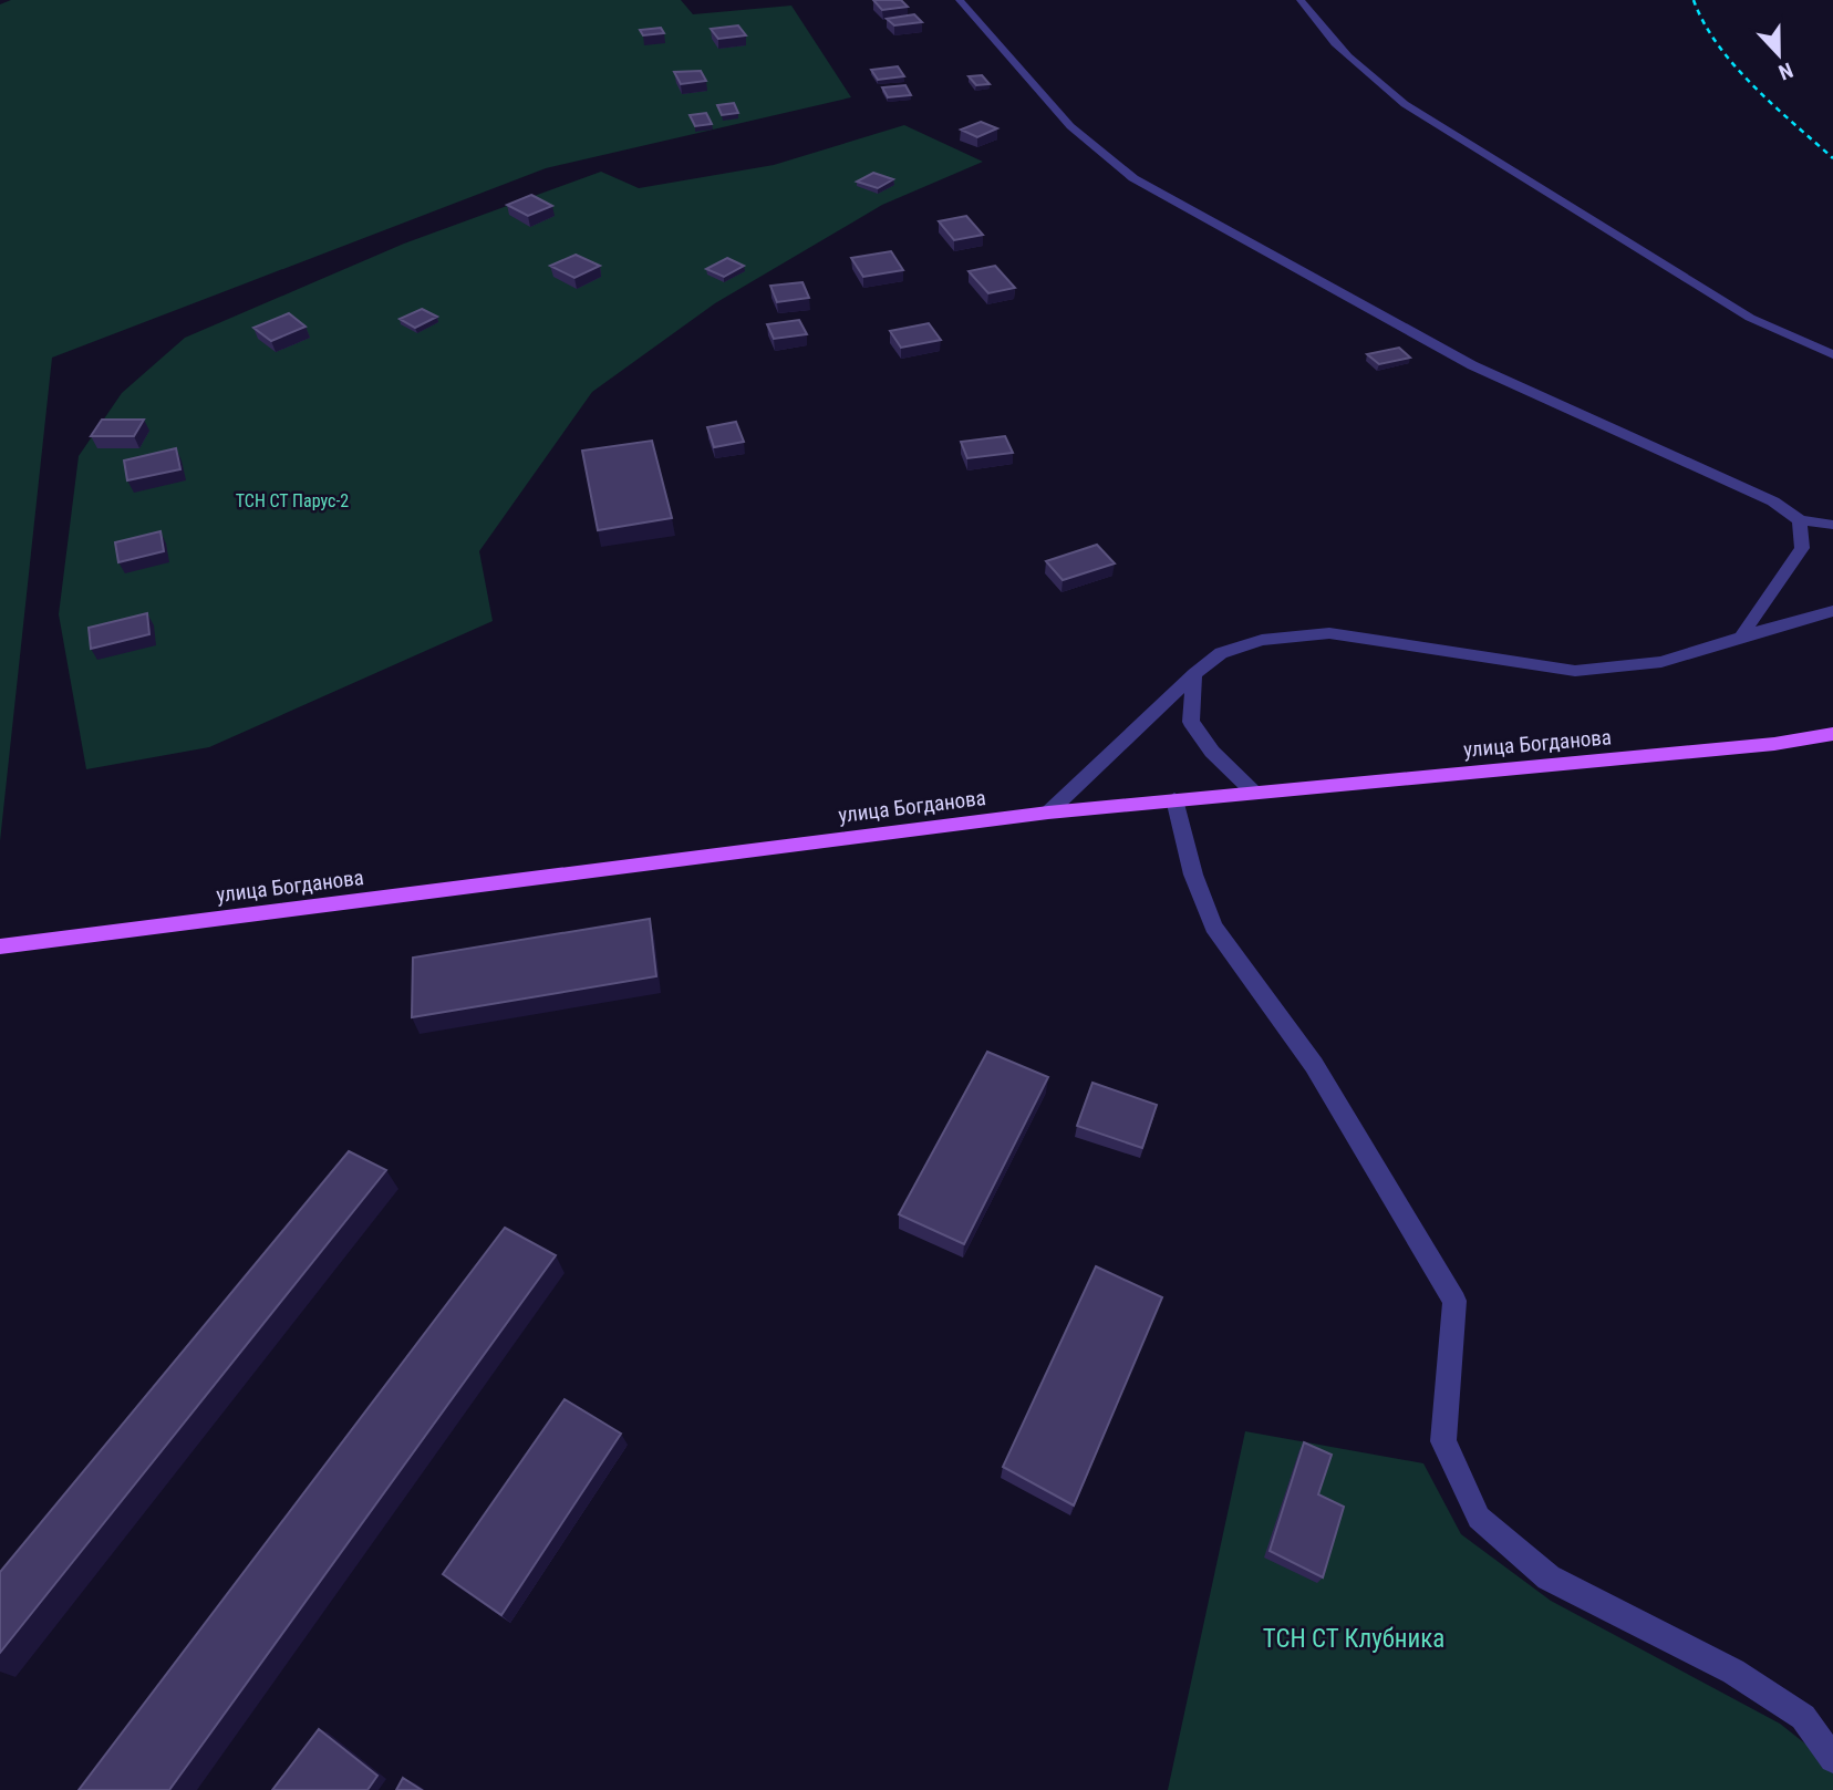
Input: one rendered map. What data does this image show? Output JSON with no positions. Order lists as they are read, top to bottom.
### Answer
{
  "streets": {
    "main road": ["улица Богданова"]
  },
  "parks": ["ТСН СТ Парус-2", "ТСН СТ Клубника"],
  "north": "bottom"
}
